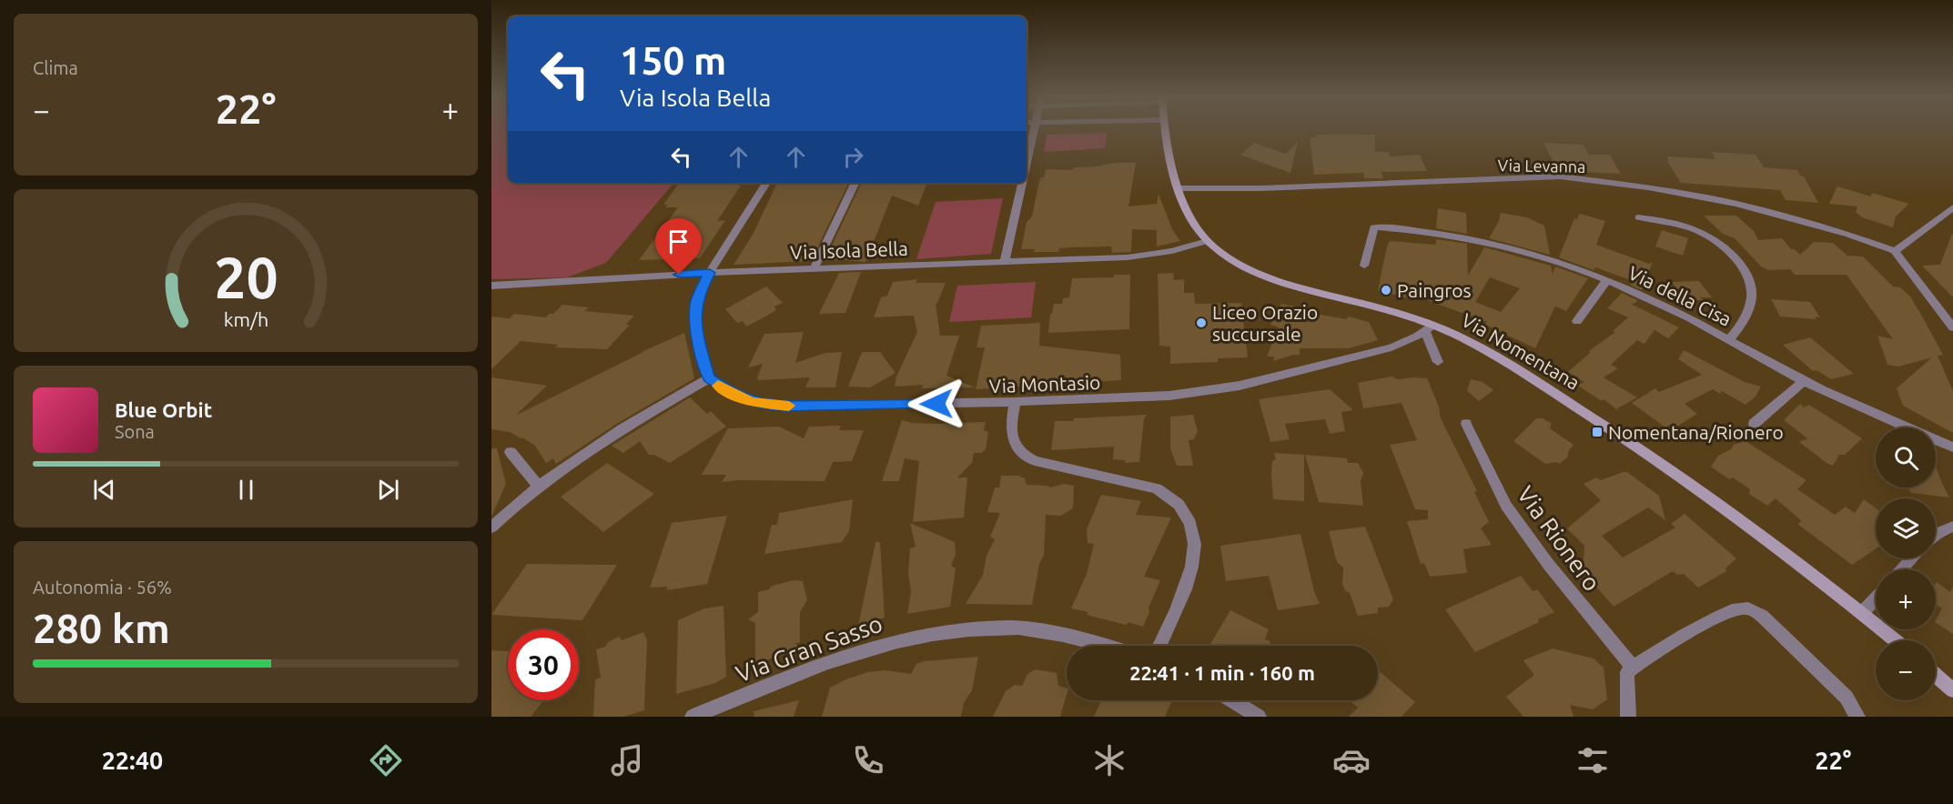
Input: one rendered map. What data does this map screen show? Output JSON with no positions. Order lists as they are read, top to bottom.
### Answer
{
  "streets": {
    "main road": ["Via Nomentana"],
    "street": [
      "Via Levanna",
      "Via Isola Bella",
      "Via della Cisa",
      "Via Montasio",
      "Via Rionero",
      "Via Gran Sasso"
    ]
  },
  "crossings": [
    ["Via Levanna", "Via Nomentana"],
    ["Via Isola Bella", "Via Nomentana"],
    ["Via Nomentana", "Via Montasio"]
  ],
  "places": {
    "other": ["Paingros", "Liceo Orazio succursale"],
    "transit": ["Nomentana/Rionero"]
  },
  "page": {
    "tile": [
      "Clima",
      ["Autonomia · 56%", "280 km"]
    ],
    "turn": ["150 m", "Via Isola Bella"],
    "heat": ["−", "22°", "+"],
    "song": ["Blue Orbit", "Sona"],
    "map_buttons": ["+", "−"],
    "limit": "30",
    "trip": "22:41 · 1 min · 160 m",
    "tabs": ["22:40", "22°"],
    "gauge": ["20", "km/h"]
  }
}
